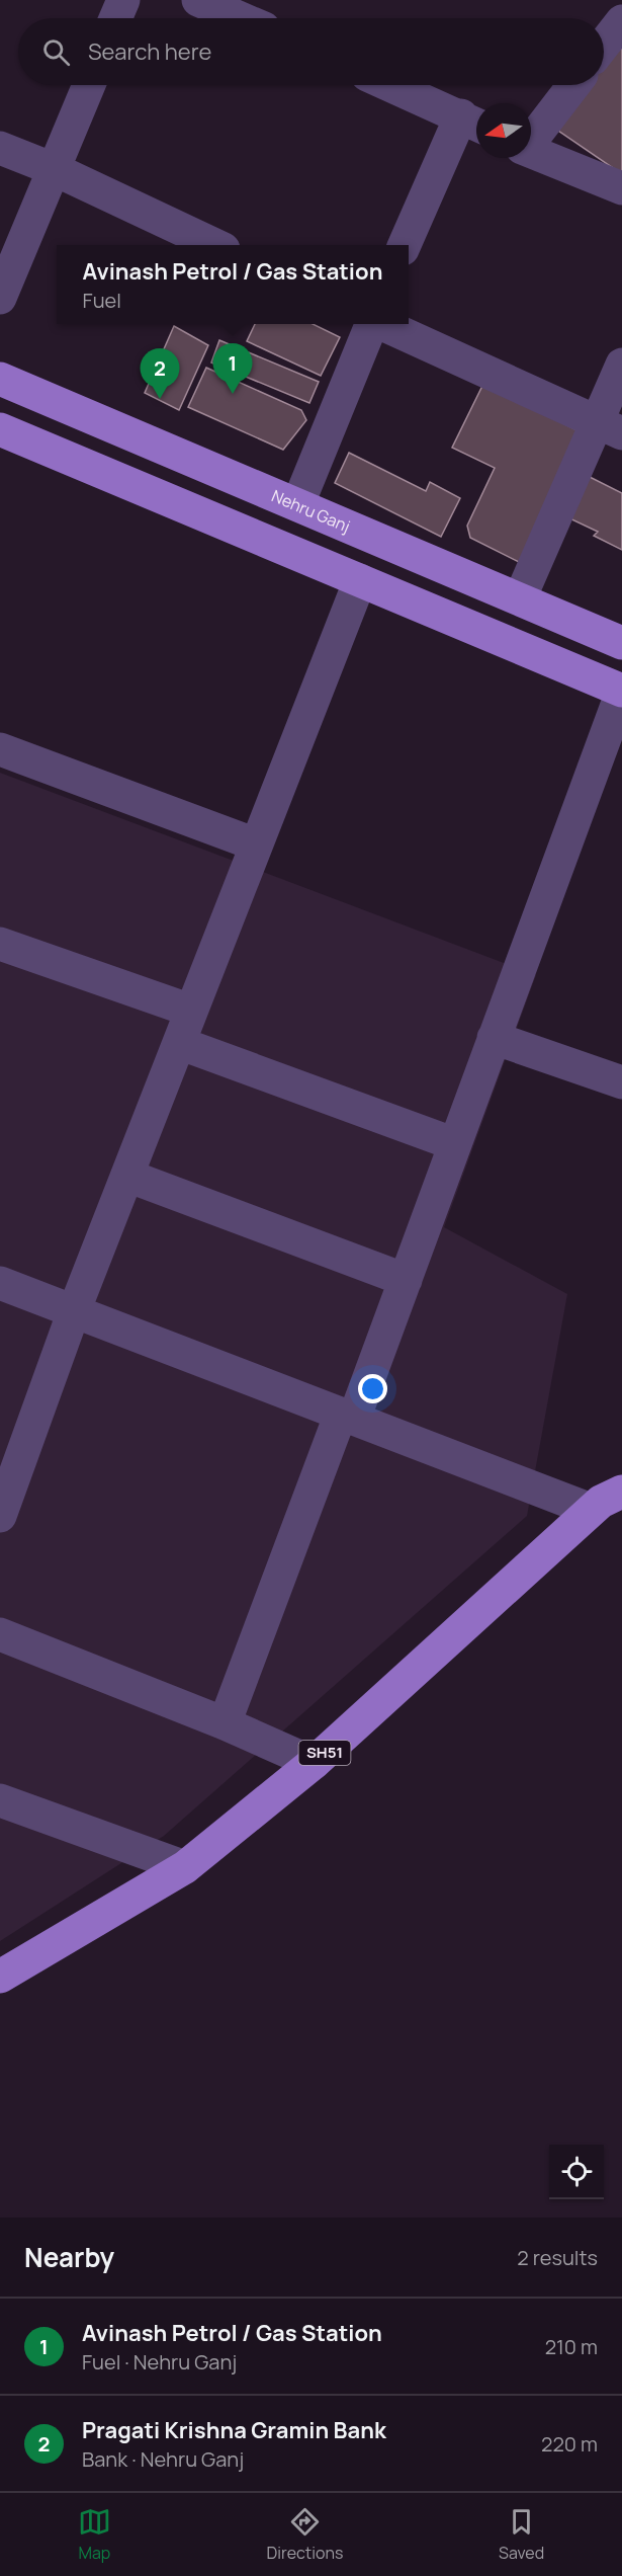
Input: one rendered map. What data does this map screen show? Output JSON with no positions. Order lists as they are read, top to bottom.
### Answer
{
  "streets": {
    "main road": ["Nehru Ganj", "SH51"]
  },
  "north": "left",
  "page": {
    "search": "Search here",
    "popup": ["Avinash Petrol / Gas Station", "Fuel"],
    "pins": ["1", "2"],
    "heading": ["Nearby", "2 results"],
    "list": [
      {
        "mark": "1",
        "name": "Avinash Petrol / Gas Station",
        "note": "Fuel · Nehru Ganj",
        "value": "210 m"
      },
      {
        "mark": "2",
        "name": "Pragati Krishna Gramin Bank",
        "note": "Bank · Nehru Ganj",
        "value": "220 m"
      }
    ],
    "nav": ["Map", "Directions", "Saved"]
  }
}
